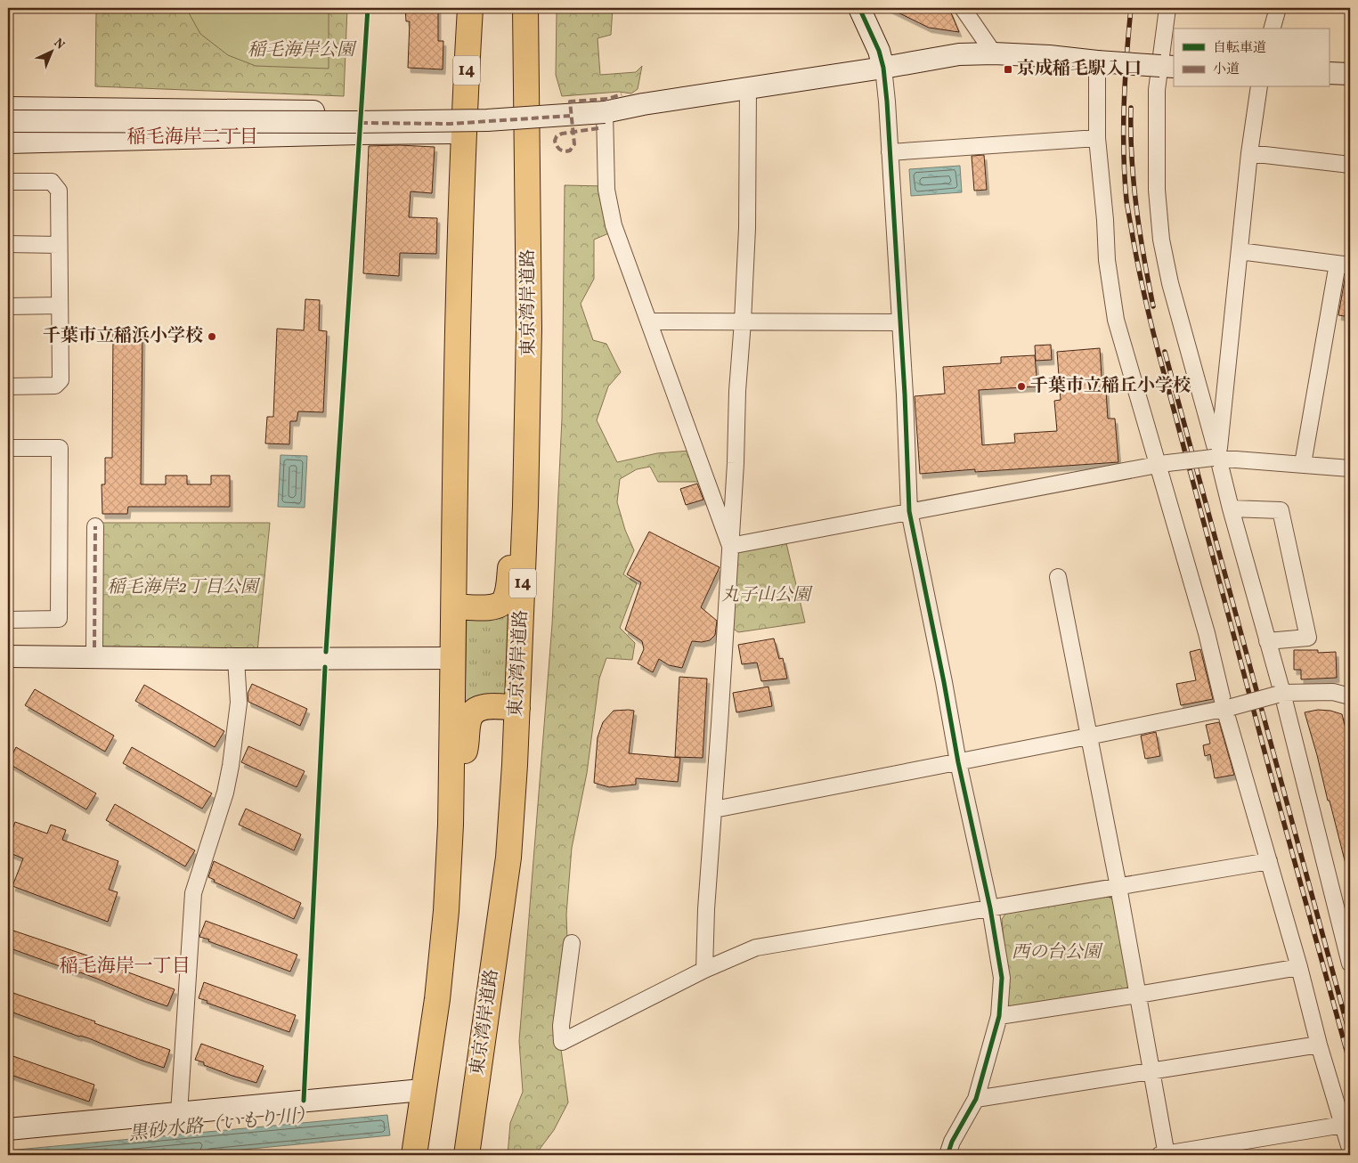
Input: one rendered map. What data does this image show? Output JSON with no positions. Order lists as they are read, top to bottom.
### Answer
{
  "streets": {
    "highway": ["14", "東京湾岸道路"]
  },
  "districts": ["稲毛海岸二丁目", "稲毛海岸一丁目"],
  "water": ["黒砂水路（いもり川）"],
  "parks": [
    "稲毛海岸公園",
    "稲毛海岸2丁目公園",
    "丸子山公園",
    "西の台公園"
  ],
  "places": {
    "transit": ["京成稲毛駅入口"],
    "other": ["千葉市立稲浜小学校", "千葉市立稲丘小学校"]
  },
  "legend": ["自転車道", "小道"],
  "north": "top right"
}
